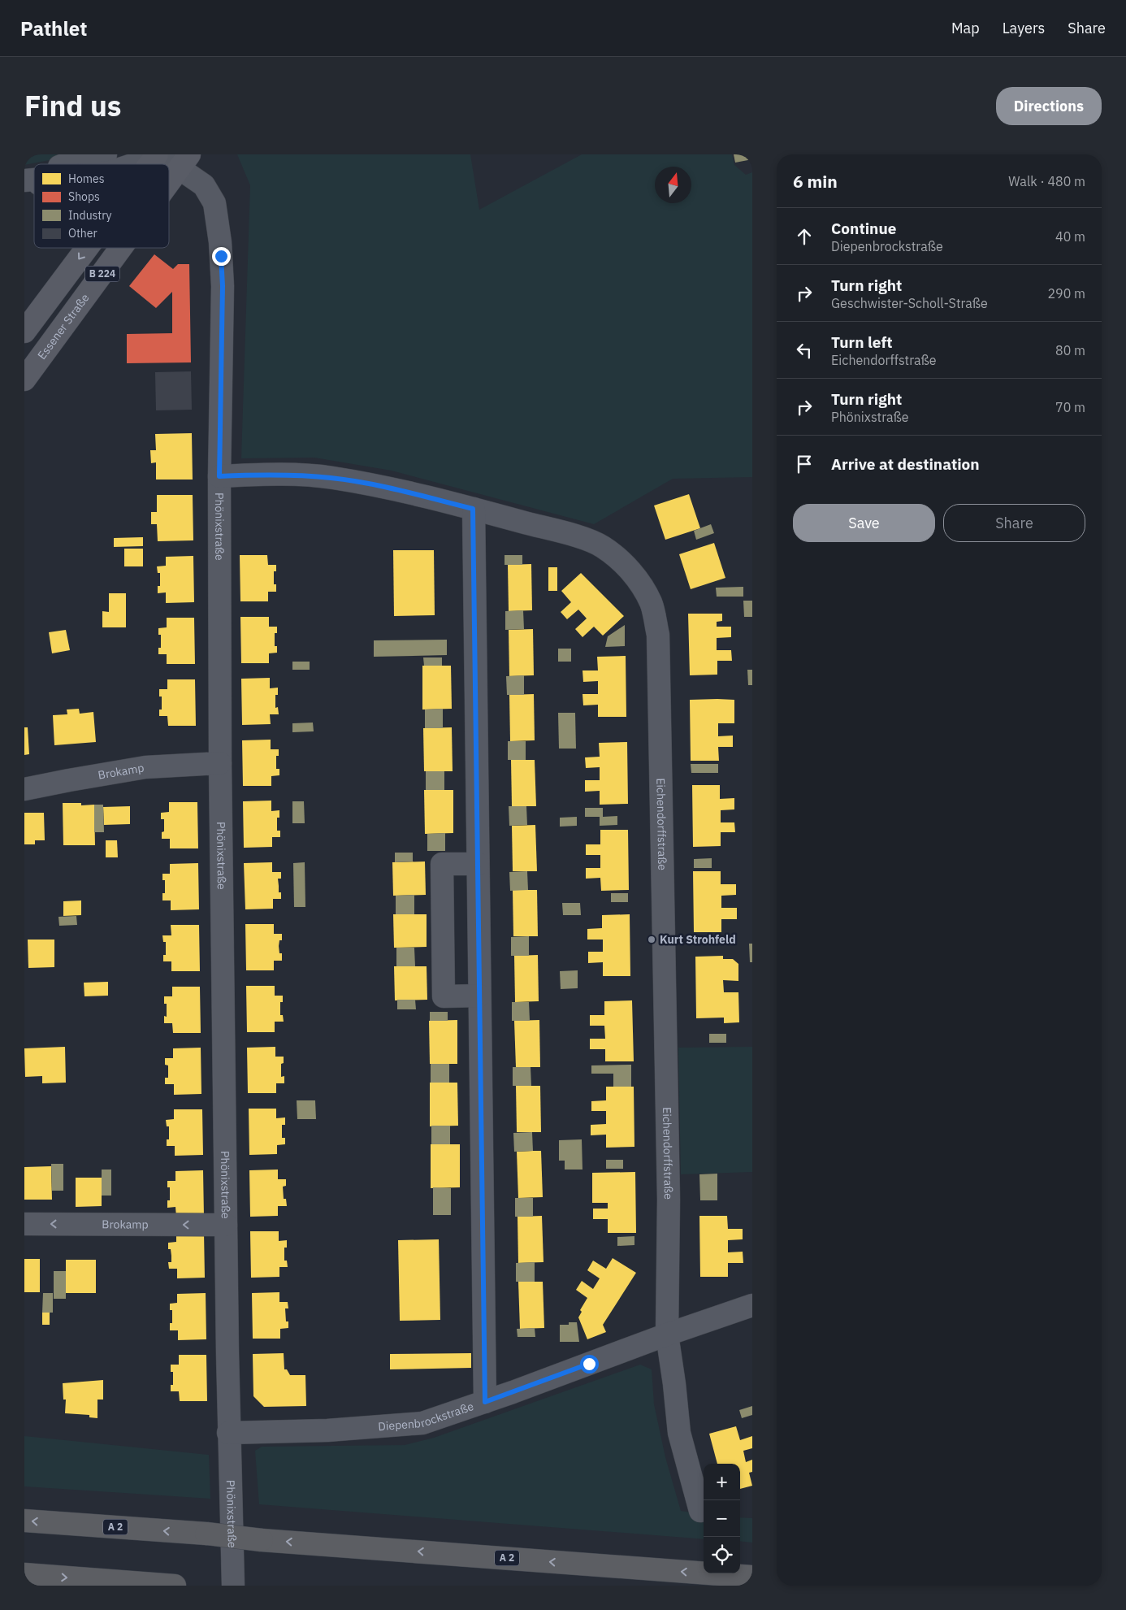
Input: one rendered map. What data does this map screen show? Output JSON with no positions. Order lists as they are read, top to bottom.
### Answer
{
  "streets": {
    "highway": ["A 2"],
    "main road": ["B 224", "Essener Straße"],
    "street": [
      "Phönixstraße",
      "Brokamp",
      "Eichendorffstraße",
      "Diepenbrockstraße"
    ]
  },
  "crossings": [
    ["B 224", "Phönixstraße"],
    ["Essener Straße", "Phönixstraße"],
    ["Phönixstraße", "Brokamp"],
    ["Phönixstraße", "Eichendorffstraße"],
    ["Phönixstraße", "Diepenbrockstraße"],
    ["Eichendorffstraße", "Diepenbrockstraße"]
  ],
  "one_way": ["Brokamp"],
  "places": ["Kurt Strohfeld"],
  "legend": [
    "Homes",
    "Shops",
    "Industry",
    "Other"
  ],
  "north": "top",
  "page": {
    "header": "Pathlet",
    "nav": ["Map", "Layers", "Share"],
    "title": "Find us",
    "buttons": [
      "Directions",
      ["Save", "Share"]
    ],
    "heading": ["6 min", "Walk · 480 m"],
    "list": [
      ["Continue", "Diepenbrockstraße", "40 m"],
      ["Turn right", "Geschwister-Scholl-Straße", "290 m"],
      ["Turn left", "Eichendorffstraße", "80 m"],
      ["Turn right", "Phönixstraße", "70 m"],
      "Arrive at destination"
    ],
    "map_buttons": ["+", "−"]
  }
}
